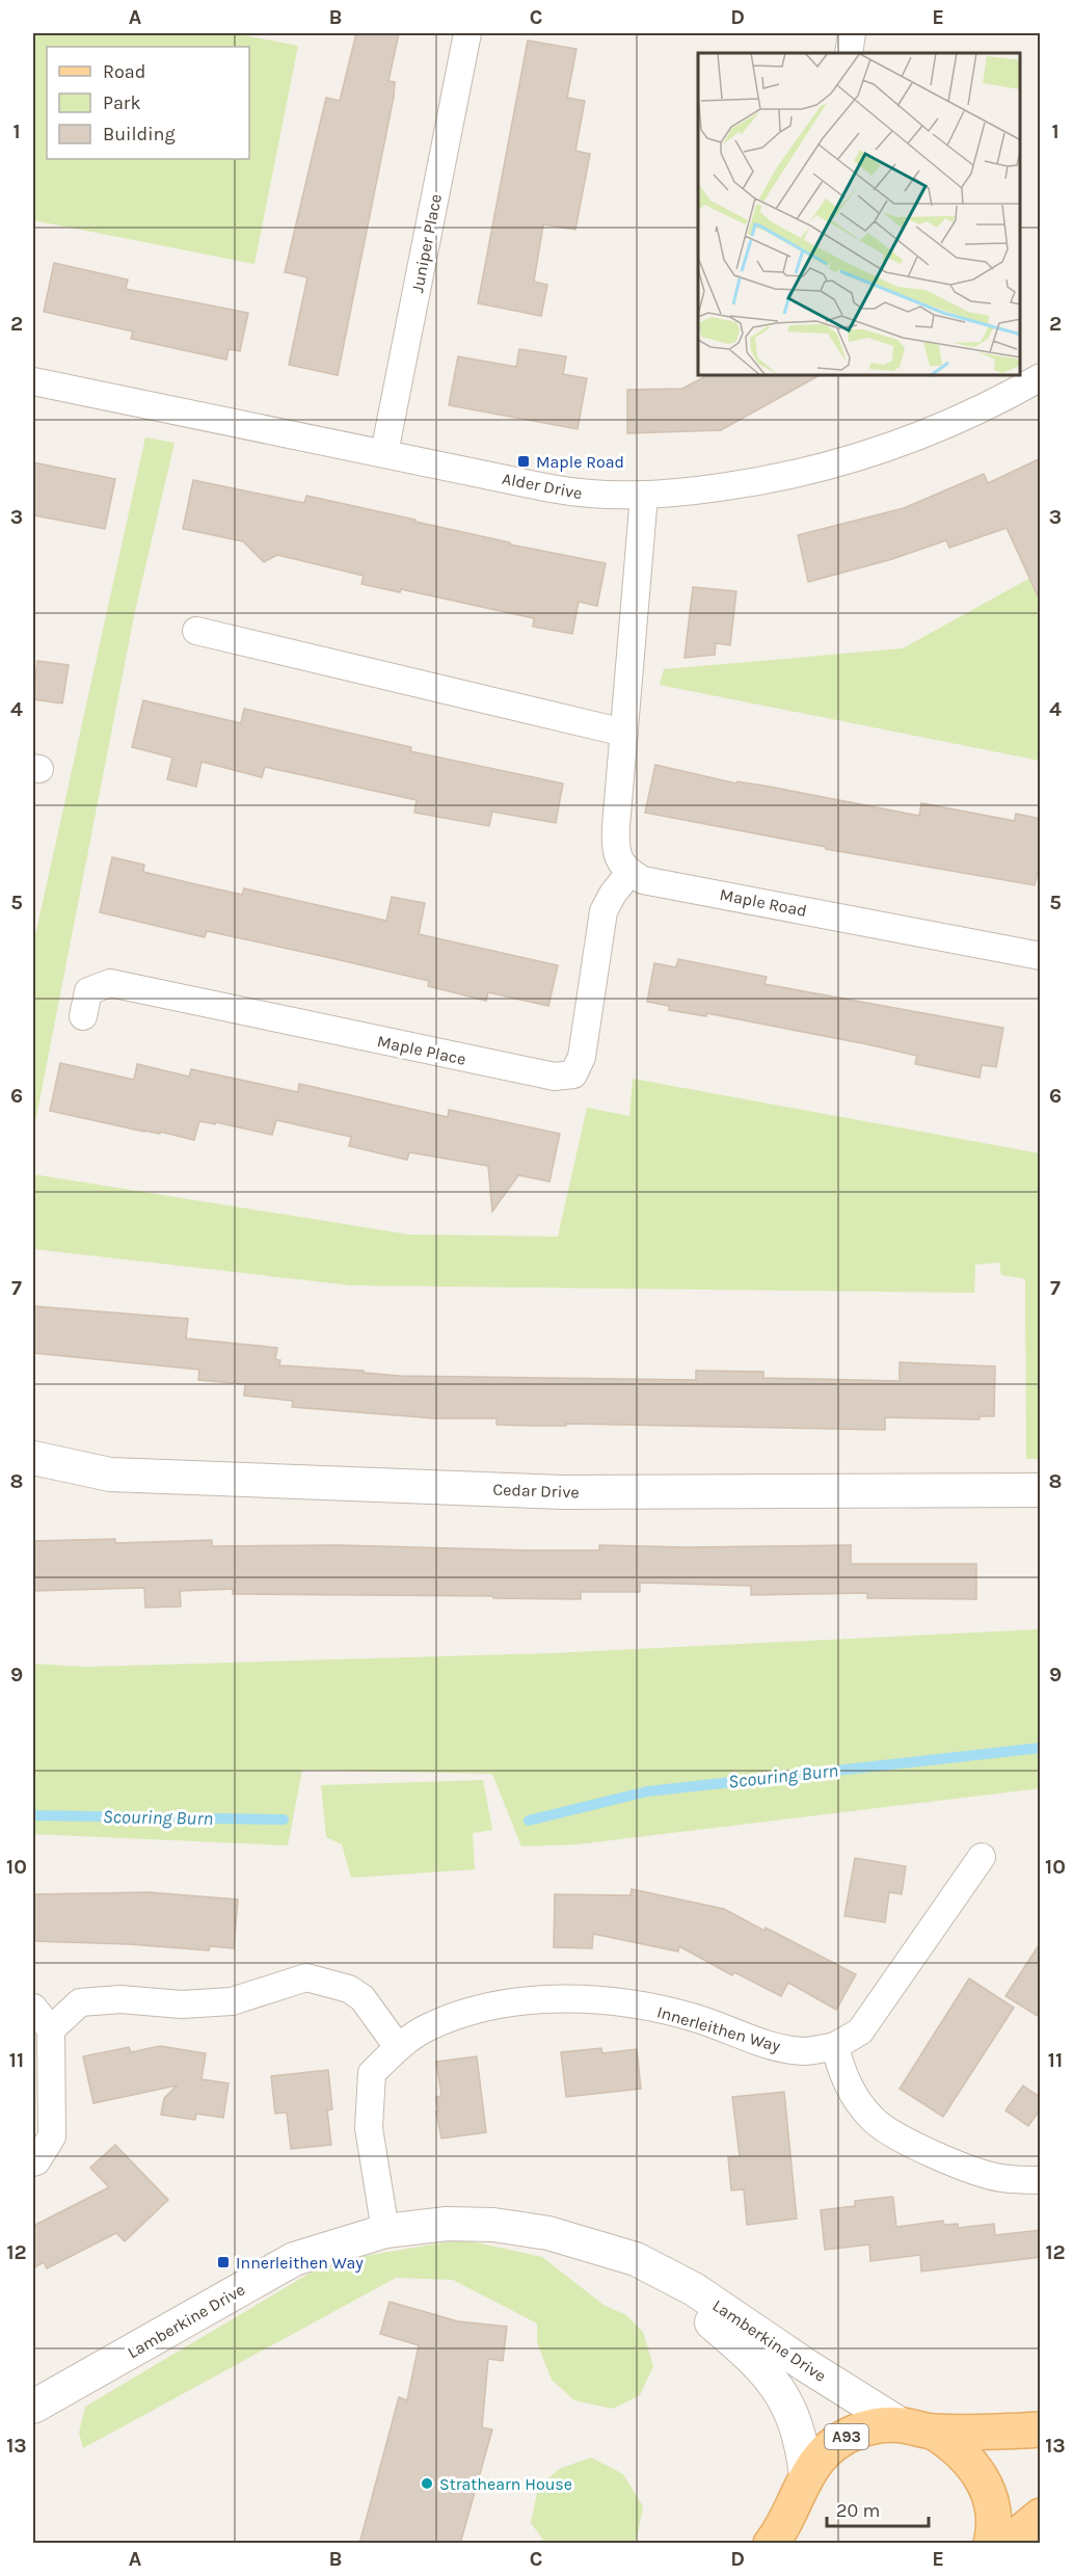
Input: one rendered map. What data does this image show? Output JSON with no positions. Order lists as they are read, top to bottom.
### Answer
{
  "streets": {
    "main road": ["A93"],
    "street": [
      "Juniper Place",
      "Alder Drive",
      "Maple Road",
      "Maple Place",
      "Cedar Drive",
      "Innerleithen Way",
      "Lamberkine Drive"
    ]
  },
  "crossings": [
    ["Juniper Place", "Alder Drive"],
    ["Maple Road", "Maple Place"],
    ["Innerleithen Way", "Lamberkine Drive"],
    ["Lamberkine Drive", "A93"]
  ],
  "water": ["Scouring Burn"],
  "places": {
    "transit": ["Maple Road", "Innerleithen Way"],
    "other": ["Strathearn House"]
  },
  "legend": ["Road", "Park", "Building"],
  "scale_bar": "20 m",
  "grid": {
    "columns": [
      "A",
      "B",
      "C",
      "D",
      "E"
    ],
    "rows": [
      "1",
      "2",
      "3",
      "4",
      "5",
      "6",
      "7",
      "8",
      "9",
      "10",
      "11",
      "12",
      "13"
    ]
  }
}
